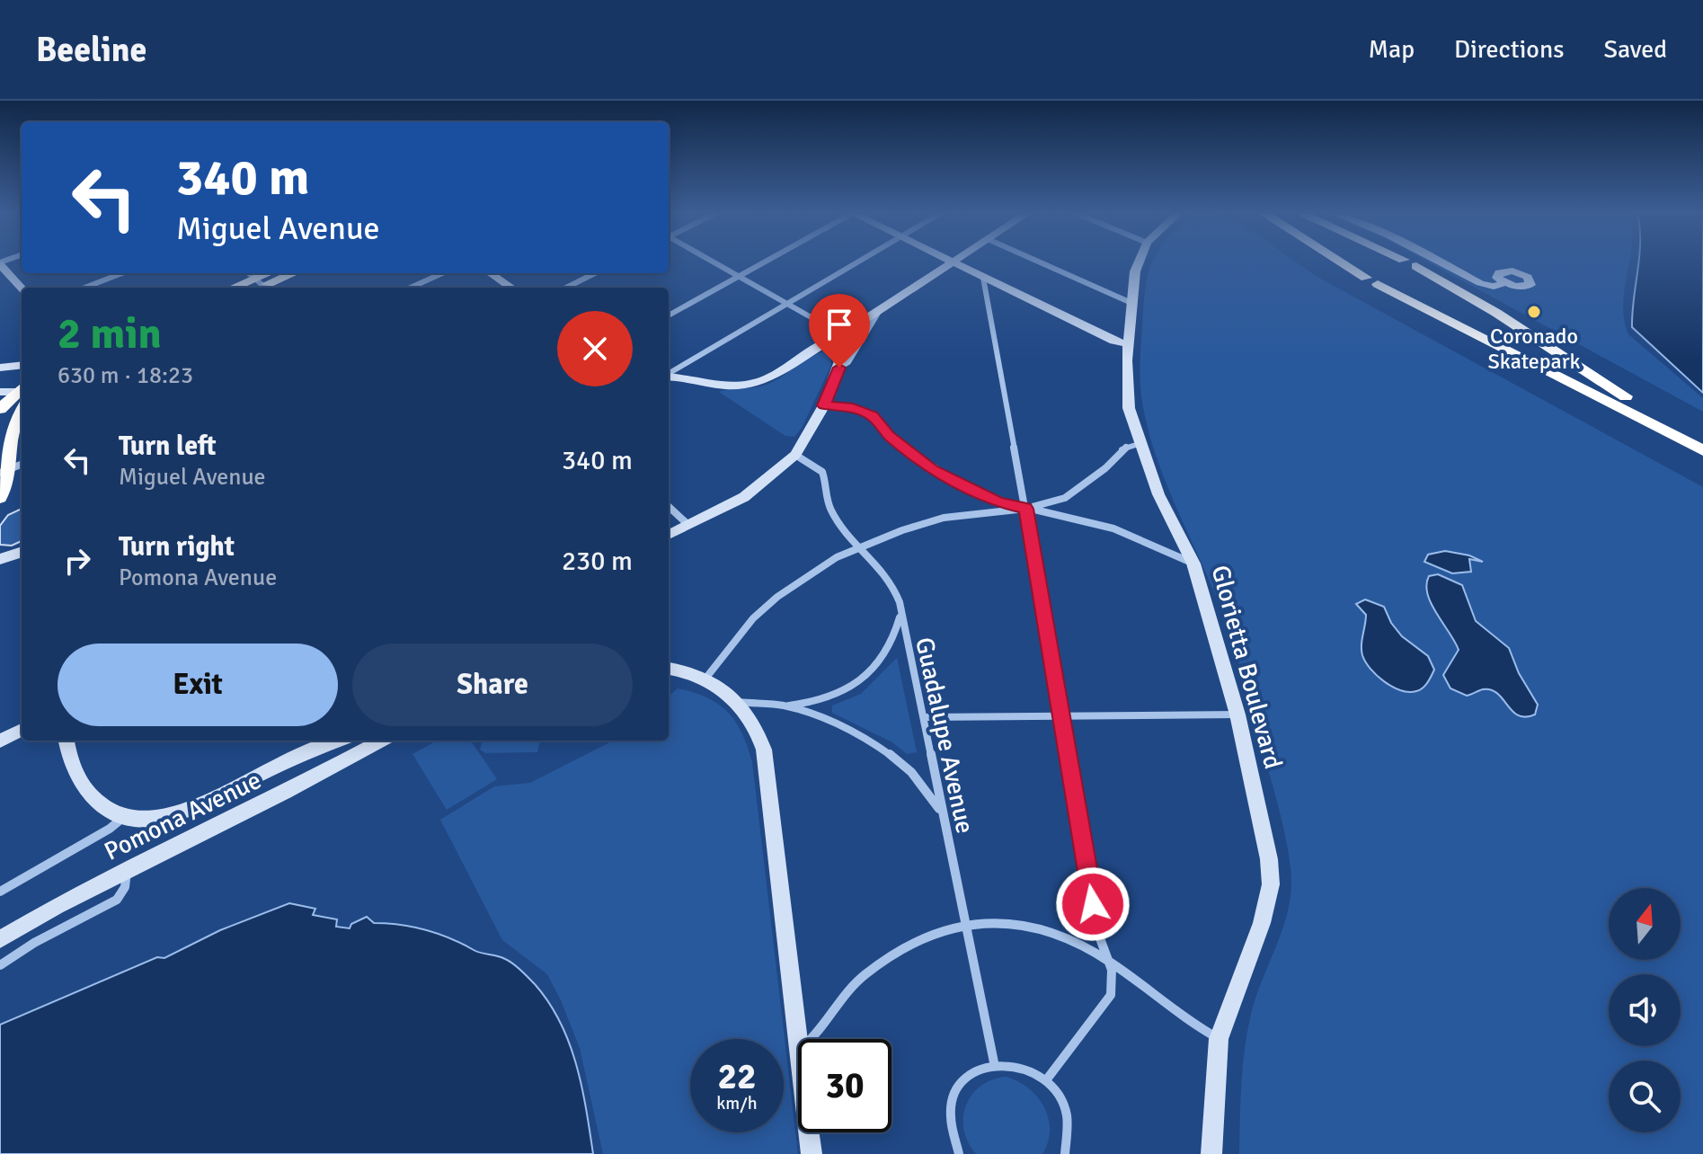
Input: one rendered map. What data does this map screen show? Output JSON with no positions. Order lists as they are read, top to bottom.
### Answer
{
  "streets": {
    "street": ["Glorietta Boulevard", "Guadalupe Avenue", "Pomona Avenue"]
  },
  "places": ["Coronado Skatepark"],
  "north": "top",
  "page": {
    "header": "Beeline",
    "nav": ["Map", "Directions", "Saved"],
    "turn": ["340 m", "Miguel Avenue"],
    "heading": ["2 min", "630 m · 18:23"],
    "list": [
      {
        "name": "Turn left",
        "note": "Miguel Avenue",
        "value": "340 m"
      },
      {
        "name": "Turn right",
        "note": "Pomona Avenue",
        "value": "230 m"
      }
    ],
    "buttons": ["Exit", "Share"],
    "speed": "22 km/h",
    "limit": "30"
  }
}
